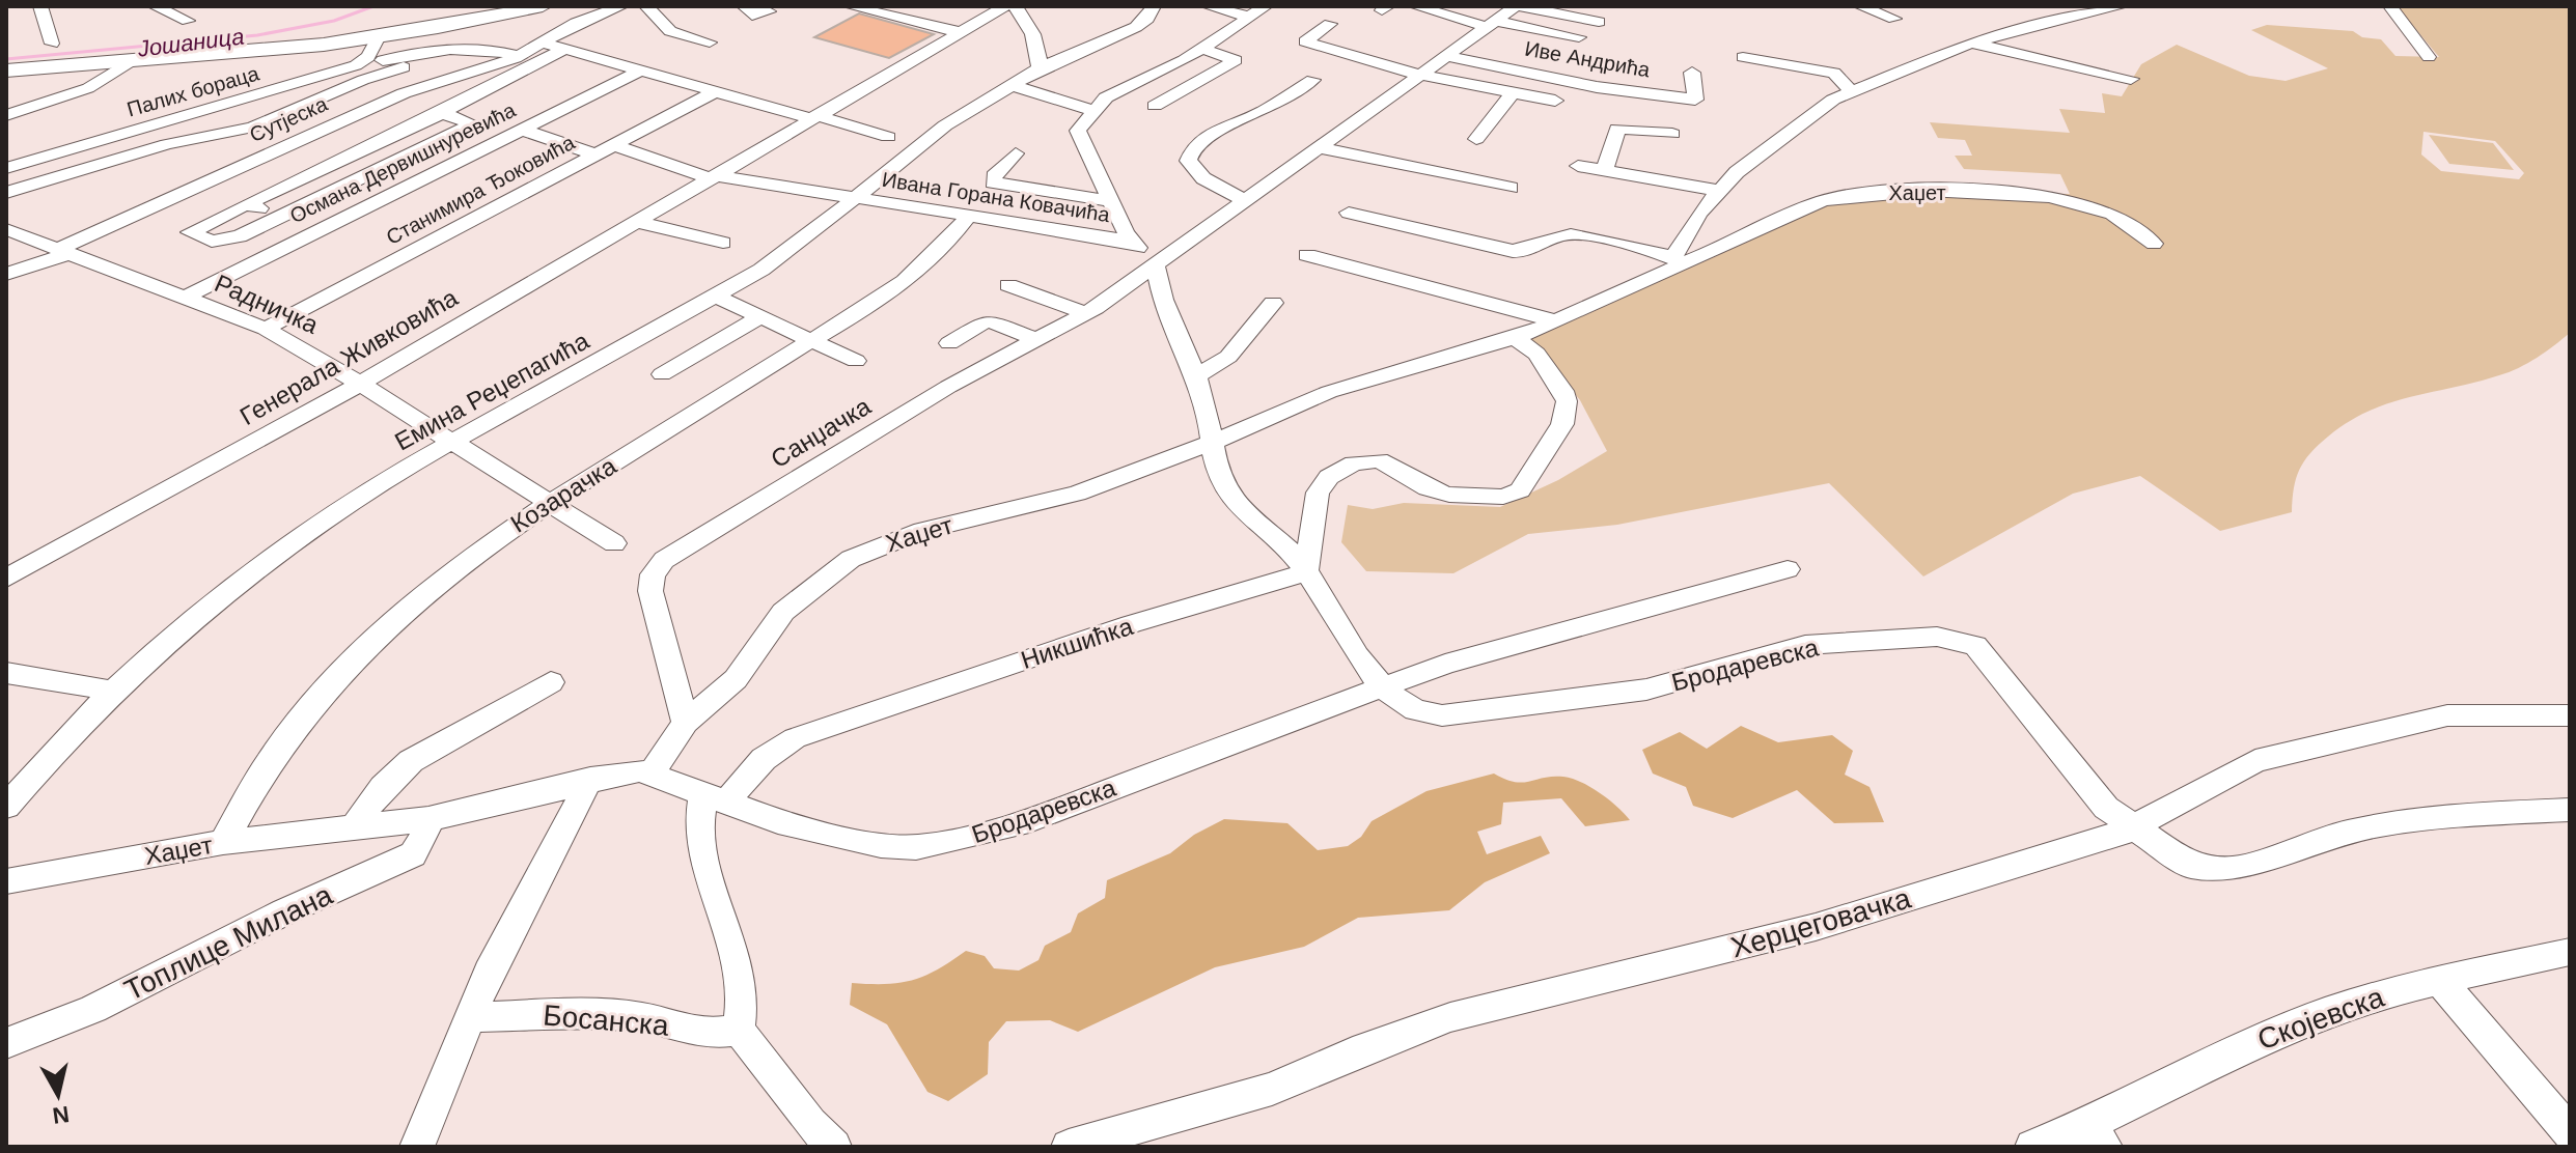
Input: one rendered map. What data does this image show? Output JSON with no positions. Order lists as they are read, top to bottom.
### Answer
{
  "streets": {
    "street": [
      "Иве Андрића",
      "Палих бораца",
      "Сутјеска",
      "Османа Дервишнуревића",
      "Станимира Ђоковића",
      "Хаџет",
      "Ивана Горана Ковачића",
      "Радничка",
      "Генерала Живковића",
      "Емина Реџепагића",
      "Санџачка",
      "Козарачка",
      "Никшићка",
      "Бродаревска",
      "Херцеговачка",
      "Топлице Милана",
      "Скојевска",
      "Босанска"
    ]
  },
  "crossings": [
    ["Палих бораца", "Сутјеска"],
    ["Сутјеска", "Радничка"],
    ["Османа Дервишнуревића", "Радничка"],
    ["Станимира Ђоковића", "Радничка"],
    ["Хаџет", "Санџачка"],
    ["Хаџет", "Козарачка"],
    ["Хаџет", "Бродаревска"],
    ["Хаџет", "Топлице Милана"],
    ["Ивана Горана Ковачића", "Емина Реџепагића"],
    ["Ивана Горана Ковачића", "Козарачка"],
    ["Радничка", "Генерала Живковића"],
    ["Радничка", "Емина Реџепагића"],
    ["Радничка", "Козарачка"],
    ["Санџачка", "Бродаревска"],
    ["Никшићка", "Бродаревска"],
    ["Бродаревска", "Херцеговачка"]
  ],
  "water": ["Јошаница"],
  "north": "bottom"
}
